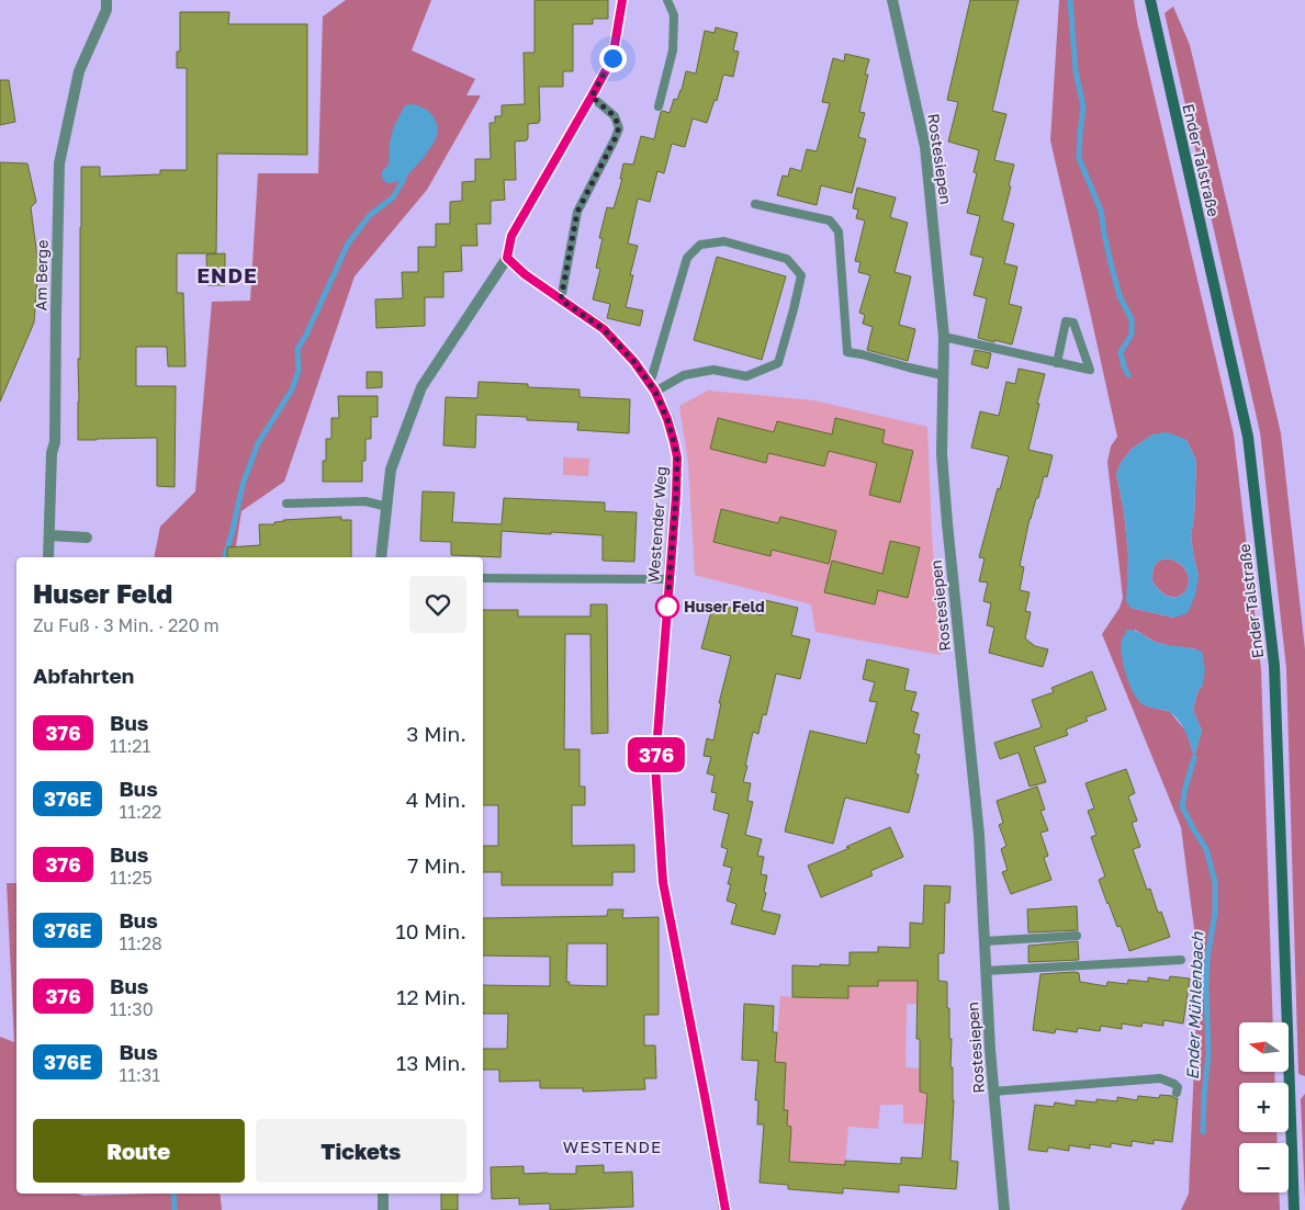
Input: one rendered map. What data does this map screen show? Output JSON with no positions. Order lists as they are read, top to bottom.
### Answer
{
  "streets": {
    "main road": ["Ender Talstraße"],
    "street": ["Rostesiepen", "Am Berge", "Westender Weg"]
  },
  "districts": ["ENDE", "WESTENDE"],
  "water": ["Ender Mühlenbach"],
  "places": ["Huser Feld"],
  "lines": ["bus line 376"],
  "north": "left",
  "page": {
    "on_map": "376",
    "heading": [
      ["Huser Feld", "Zu Fuß · 3 Min. · 220 m"],
      "Abfahrten"
    ],
    "list": [
      {
        "mark": "376",
        "name": "Bus",
        "note": "11:21",
        "value": "3 Min."
      },
      {
        "mark": "376E",
        "name": "Bus",
        "note": "11:22",
        "value": "4 Min."
      },
      {
        "mark": "376",
        "name": "Bus",
        "note": "11:25",
        "value": "7 Min."
      },
      {
        "mark": "376E",
        "name": "Bus",
        "note": "11:28",
        "value": "10 Min."
      },
      {
        "mark": "376",
        "name": "Bus",
        "note": "11:30",
        "value": "12 Min."
      },
      {
        "mark": "376E",
        "name": "Bus",
        "note": "11:31",
        "value": "13 Min."
      }
    ],
    "map_buttons": ["+", "−"],
    "buttons": ["Route", "Tickets"]
  }
}
